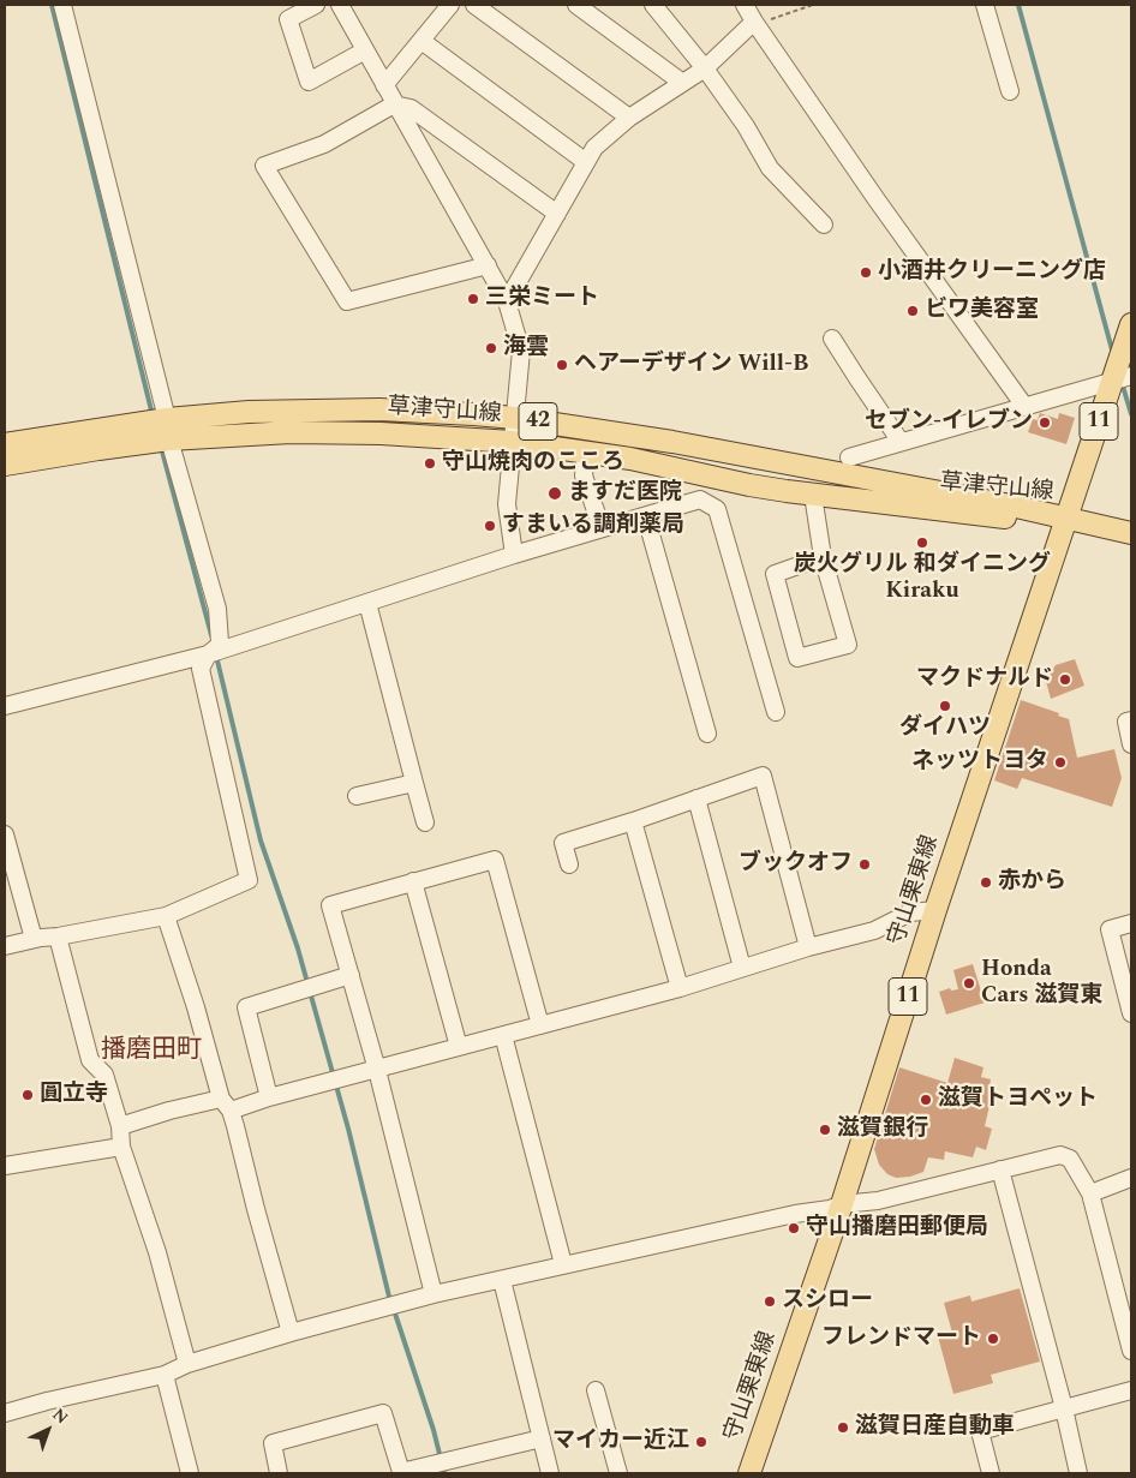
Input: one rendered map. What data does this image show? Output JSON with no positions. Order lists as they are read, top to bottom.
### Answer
{
  "streets": {
    "main road": [
      "草津守山線",
      "42",
      "11",
      "守山栗東線"
    ]
  },
  "crossings": [
    ["草津守山線", "守山栗東線"]
  ],
  "districts": ["播磨田町"],
  "places": [
    "小酒井クリーニング店",
    "三栄ミート",
    "ビワ美容室",
    "海雲",
    "ヘアーデザイン Will-B",
    "セブン-イレブン",
    "守山焼肉のこころ",
    "ますだ医院",
    "すまいる調剤薬局",
    "炭火グリル 和ダイニング Kiraku",
    "マクドナルド",
    "ダイハツ",
    "ネッツトヨタ",
    "ブックオフ",
    "赤から",
    "Honda Cars 滋賀東",
    "圓立寺",
    "滋賀トヨペット",
    "滋賀銀行",
    "守山播磨田郵便局",
    "スシロー",
    "フレンドマート",
    "滋賀日産自動車",
    "マイカー近江"
  ],
  "north": "top right"
}
